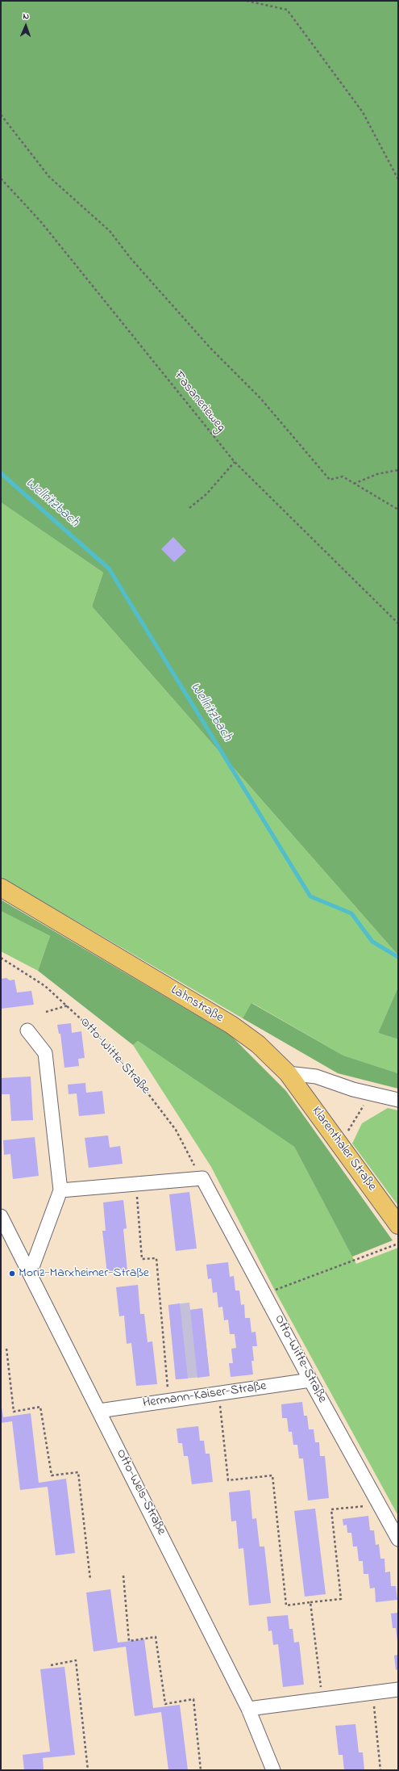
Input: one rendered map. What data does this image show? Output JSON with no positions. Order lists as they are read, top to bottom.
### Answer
{
  "streets": {
    "main road": ["Lahnstraße", "Klarenthaler Straße"],
    "street": ["Otto-Witte-Straße", "Hermann-Kaiser-Straße", "Otto-Wels-Straße"],
    "path": ["Fasanerieweg"]
  },
  "crossings": [
    ["Lahnstraße", "Klarenthaler Straße"],
    ["Otto-Witte-Straße", "Hermann-Kaiser-Straße"],
    ["Hermann-Kaiser-Straße", "Otto-Wels-Straße"]
  ],
  "water": ["Wellritzbach"],
  "places": ["Moriz-Marxheimer-Straße"],
  "north": "top"
}
